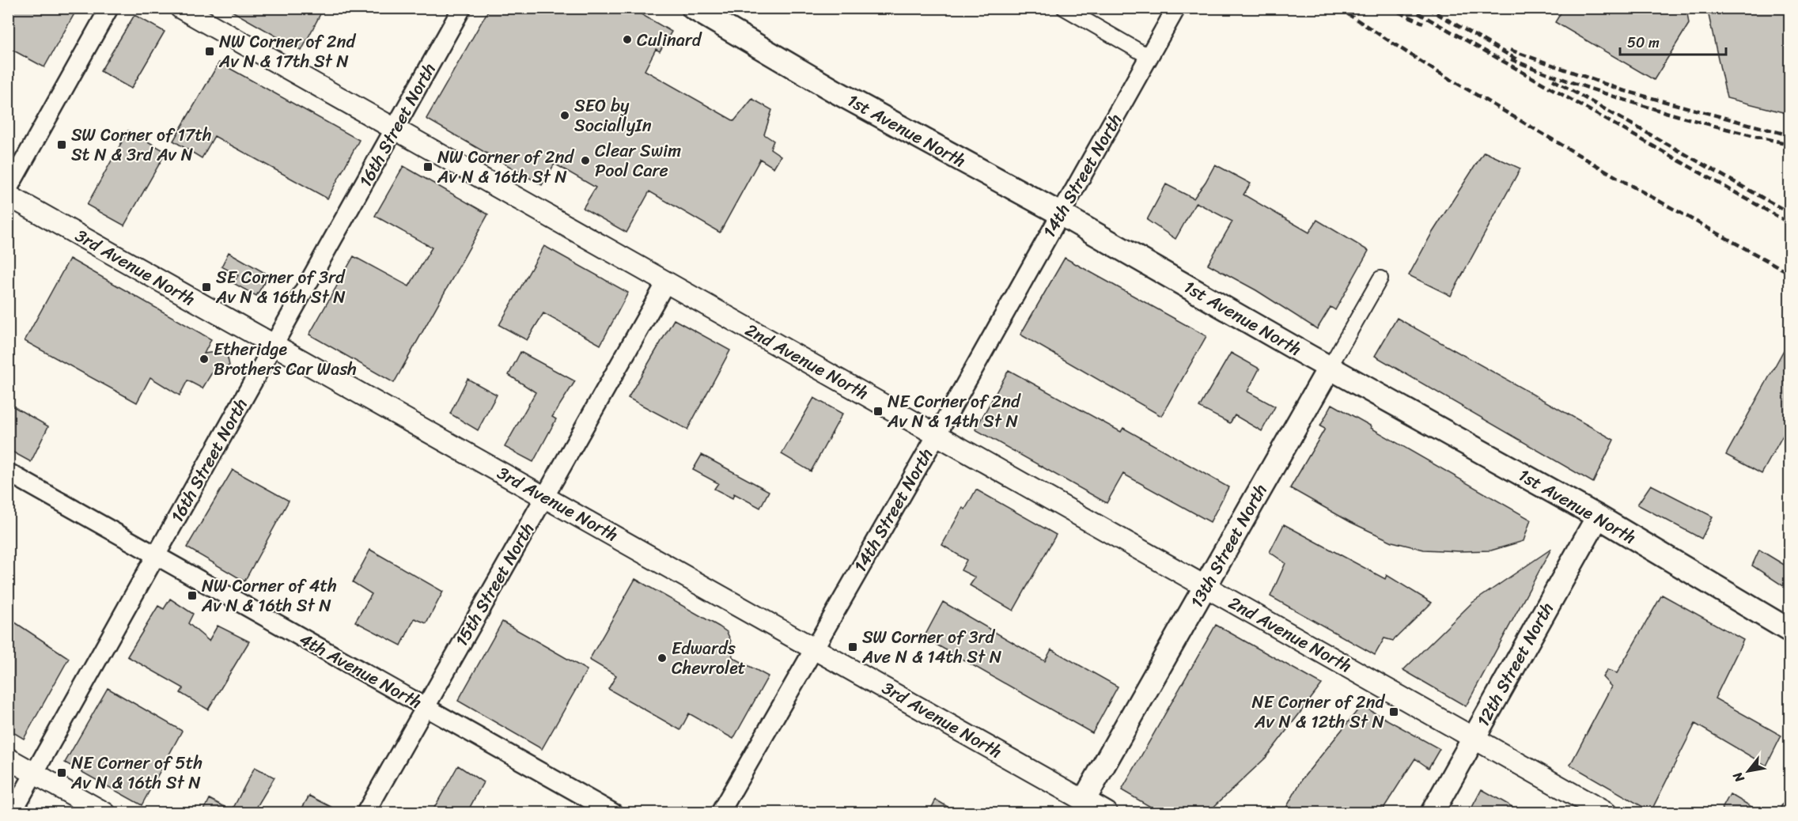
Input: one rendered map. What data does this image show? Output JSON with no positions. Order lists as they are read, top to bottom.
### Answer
{
  "streets": {
    "main road": [
      "1st Avenue North",
      "3rd Avenue North",
      "2nd Avenue North",
      "13th Street North",
      "12th Street North"
    ],
    "street": [
      "16th Street North",
      "14th Street North",
      "15th Street North",
      "4th Avenue North"
    ]
  },
  "crossings": [
    ["16th Street North", "3rd Avenue North"],
    ["16th Street North", "2nd Avenue North"],
    ["16th Street North", "4th Avenue North"],
    ["1st Avenue North", "14th Street North"],
    ["1st Avenue North", "13th Street North"],
    ["1st Avenue North", "12th Street North"],
    ["14th Street North", "3rd Avenue North"],
    ["14th Street North", "2nd Avenue North"],
    ["3rd Avenue North", "13th Street North"],
    ["3rd Avenue North", "15th Street North"],
    ["2nd Avenue North", "13th Street North"],
    ["2nd Avenue North", "15th Street North"],
    ["2nd Avenue North", "12th Street North"],
    ["15th Street North", "4th Avenue North"]
  ],
  "places": {
    "other": [
      "Culinard",
      "SEO by SociallyIn",
      "Clear Swim Pool Care",
      "Etheridge Brothers Car Wash",
      "Edwards Chevrolet"
    ],
    "transit": [
      "NW Corner of 2nd Av N & 17th St N",
      "SW Corner of 17th St N & 3rd Av N",
      "NW Corner of 2nd Av N & 16th St N",
      "SE Corner of 3rd Av N & 16th St N",
      "NE Corner of 2nd Av N & 14th St N",
      "NW Corner of 4th Av N & 16th St N",
      "SW Corner of 3rd Ave N & 14th St N",
      "NE Corner of 2nd Av N & 12th St N",
      "NE Corner of 5th Av N & 16th St N"
    ]
  },
  "scale_bar": "50 m",
  "north": "bottom left"
}
